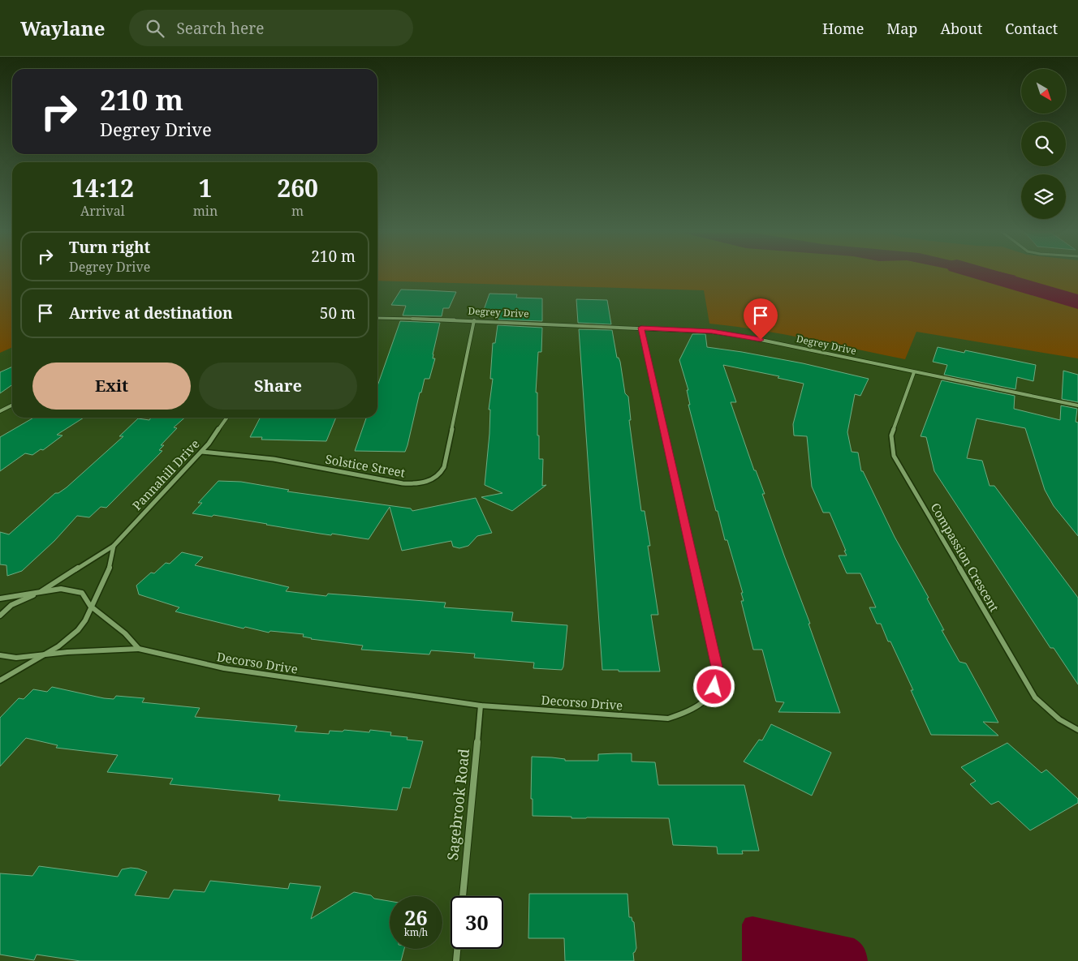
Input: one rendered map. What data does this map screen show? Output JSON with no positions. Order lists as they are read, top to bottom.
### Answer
{
  "streets": {
    "street": [
      "Degrey Drive",
      "Solstice Street",
      "Pannahill Drive",
      "Compassion Crescent",
      "Decorso Drive",
      "Sagebrook Road"
    ]
  },
  "crossings": [
    ["Degrey Drive", "Solstice Street"],
    ["Degrey Drive", "Compassion Crescent"],
    ["Degrey Drive", "Decorso Drive"],
    ["Solstice Street", "Pannahill Drive"],
    ["Decorso Drive", "Sagebrook Road"]
  ],
  "north": "bottom right",
  "page": {
    "header": "Waylane",
    "search": "Search here",
    "nav": [
      "Home",
      "Map",
      "About",
      "Contact"
    ],
    "turn": ["210 m", "Degrey Drive"],
    "eta": [
      "14:12",
      "Arrival",
      "1",
      "min",
      "260",
      "m"
    ],
    "list": [
      {
        "name": "Turn right",
        "note": "Degrey Drive",
        "value": "210 m"
      },
      {
        "name": "Arrive at destination",
        "value": "50 m"
      }
    ],
    "buttons": ["Exit", "Share"],
    "speed": "26 km/h",
    "limit": "30"
  }
}
